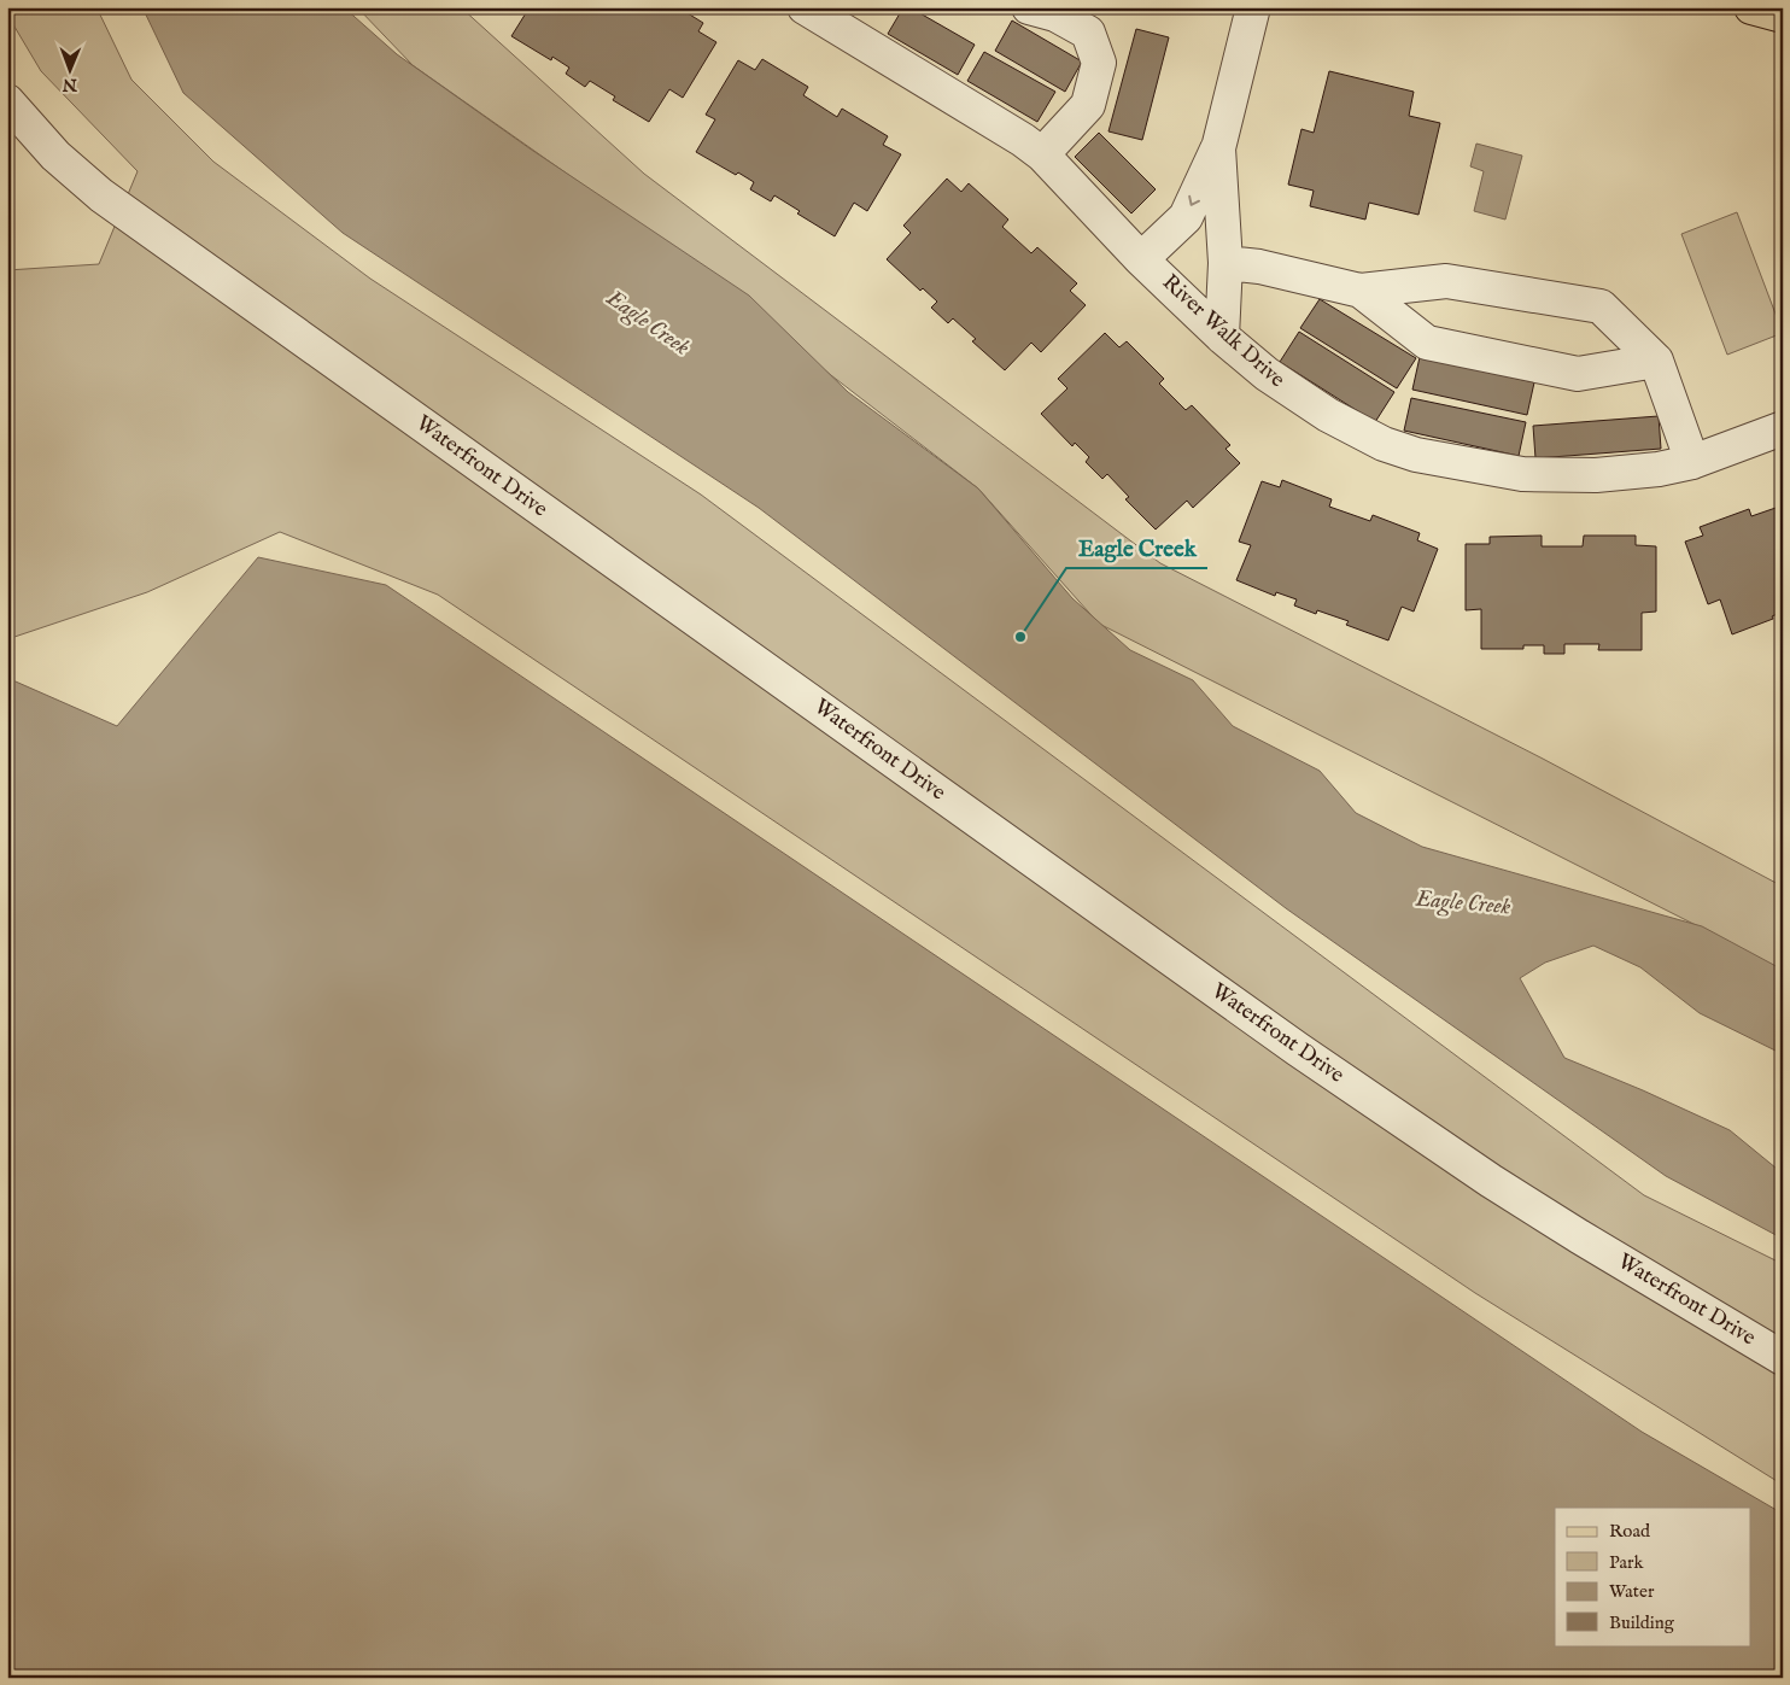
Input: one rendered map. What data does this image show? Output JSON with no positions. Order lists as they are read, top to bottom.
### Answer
{
  "streets": {
    "street": ["River Walk Drive", "Waterfront Drive"]
  },
  "water": ["Eagle Creek"],
  "places": ["Eagle Creek"],
  "legend": [
    "Road",
    "Park",
    "Water",
    "Building"
  ],
  "north": "bottom"
}
